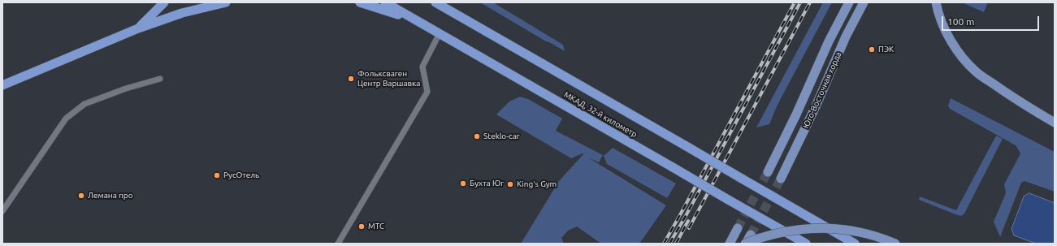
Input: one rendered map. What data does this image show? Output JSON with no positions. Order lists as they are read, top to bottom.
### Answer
{
  "streets": {
    "highway": ["МКАД, 32-й километр"],
    "main road": ["Юго-Восточная хорда"]
  },
  "places": [
    "ПЭК",
    "Фольксваген Центр Варшавка",
    "Steklo-car",
    "РусОтель",
    "Бухта Юг",
    "King's Gym",
    "Лемана про",
    "МТС"
  ],
  "scale_bar": "100 m"
}
